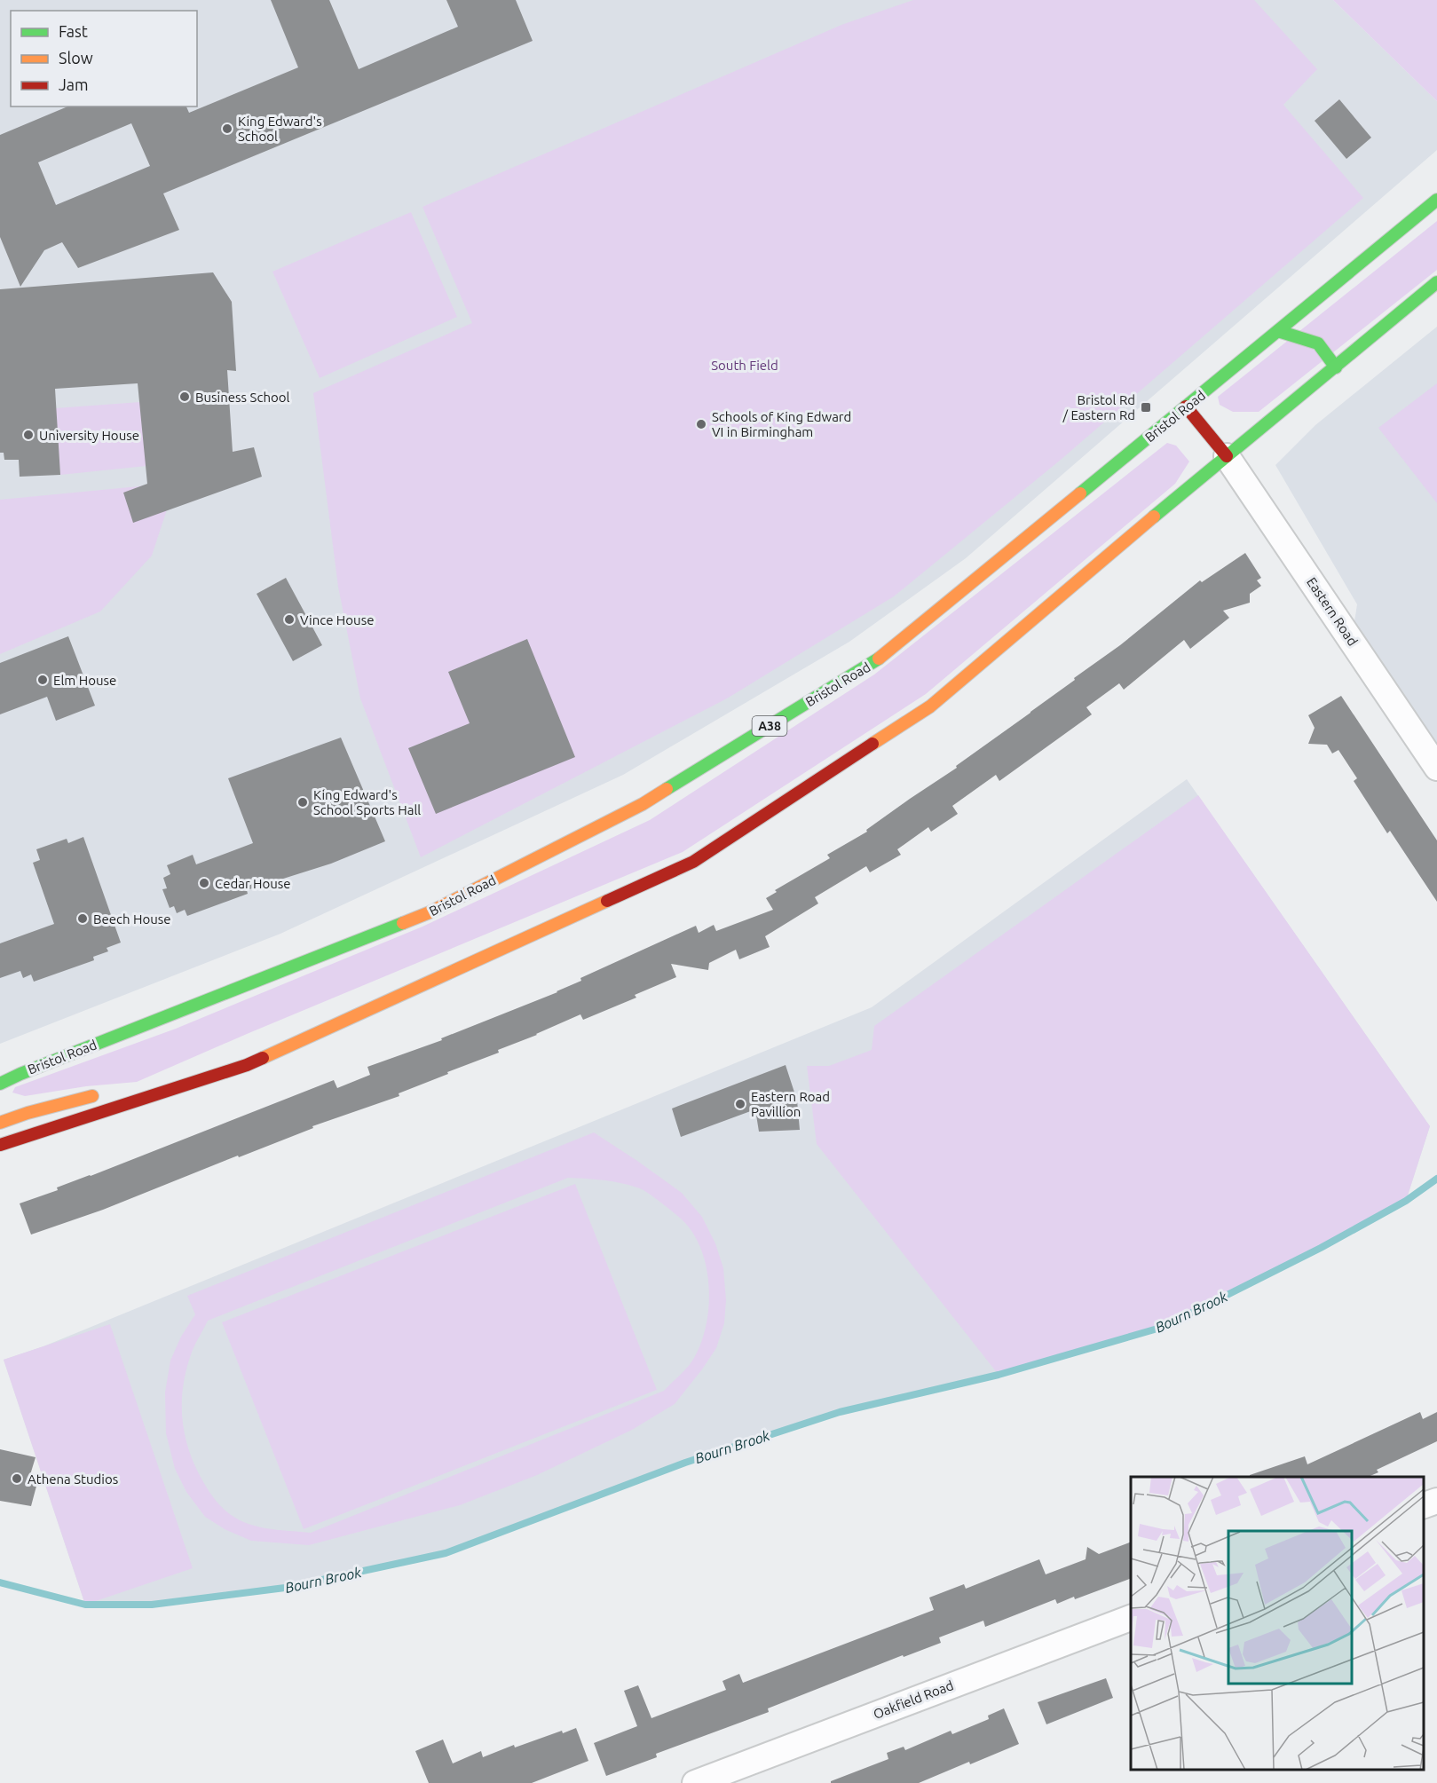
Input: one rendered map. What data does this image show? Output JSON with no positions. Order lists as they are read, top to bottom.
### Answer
{
  "streets": {
    "highway": ["Bristol Road", "A38"],
    "street": ["Eastern Road", "Oakfield Road"]
  },
  "water": ["Bourn Brook"],
  "parks": ["South Field"],
  "places": {
    "other": [
      "King Edward's School",
      "Business School",
      "Schools of King Edward VI in Birmingham",
      "University House",
      "Vince House",
      "Elm House",
      "King Edward's School Sports Hall",
      "Cedar House",
      "Beech House",
      "Eastern Road Pavillion",
      "Athena Studios"
    ],
    "transit": ["Bristol Rd / Eastern Rd"]
  },
  "legend": ["Fast", "Slow", "Jam"]
}
